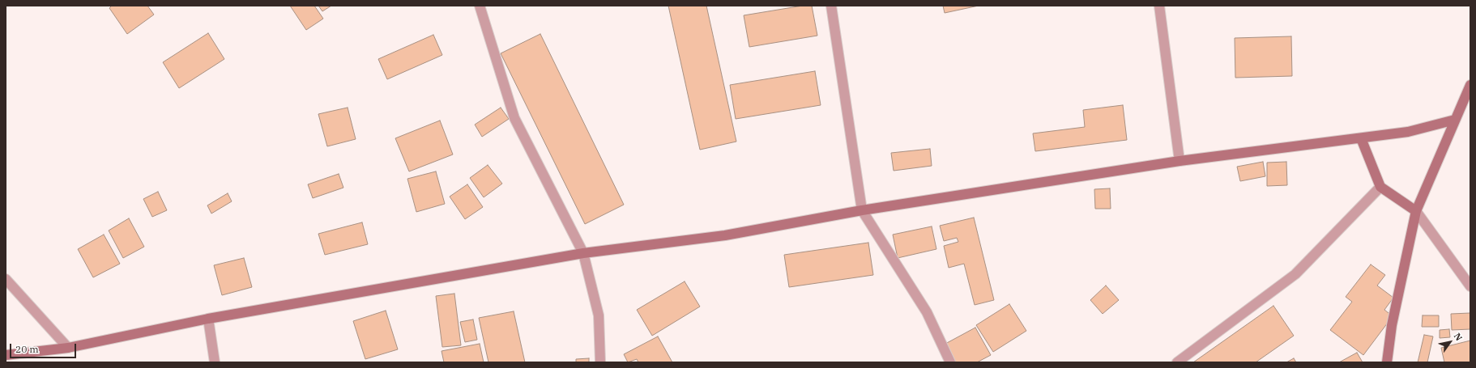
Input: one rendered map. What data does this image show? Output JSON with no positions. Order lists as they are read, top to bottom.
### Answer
{
  "scale_bar": "20 m",
  "north": "top right"
}
